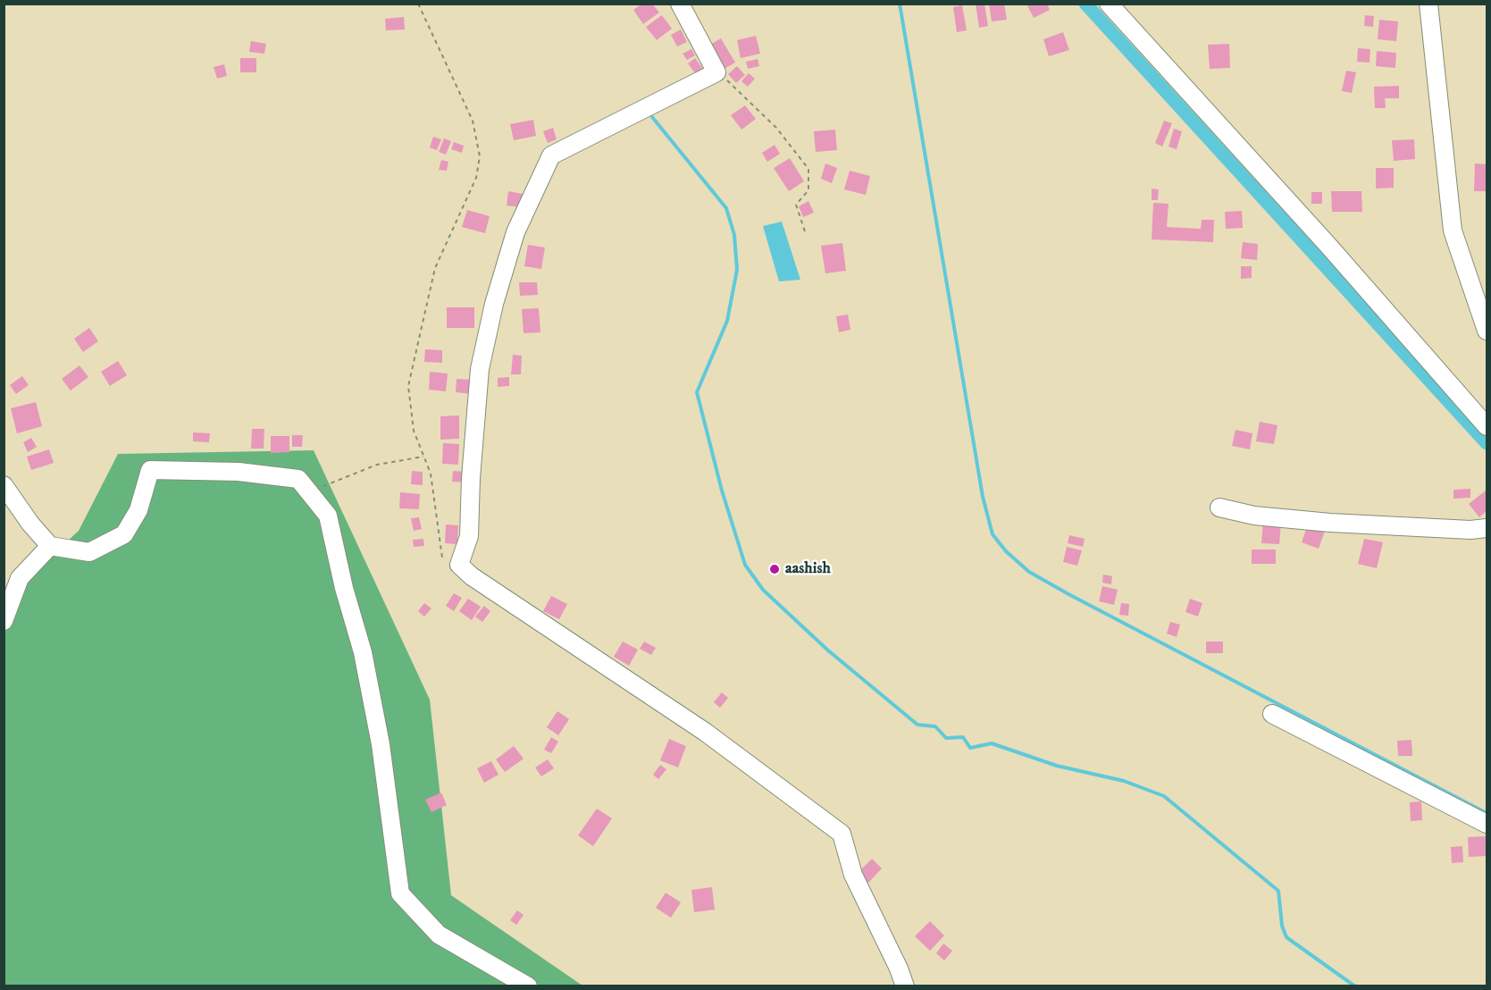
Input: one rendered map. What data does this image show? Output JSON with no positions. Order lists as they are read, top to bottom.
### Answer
{
  "places": ["aashish"]
}
